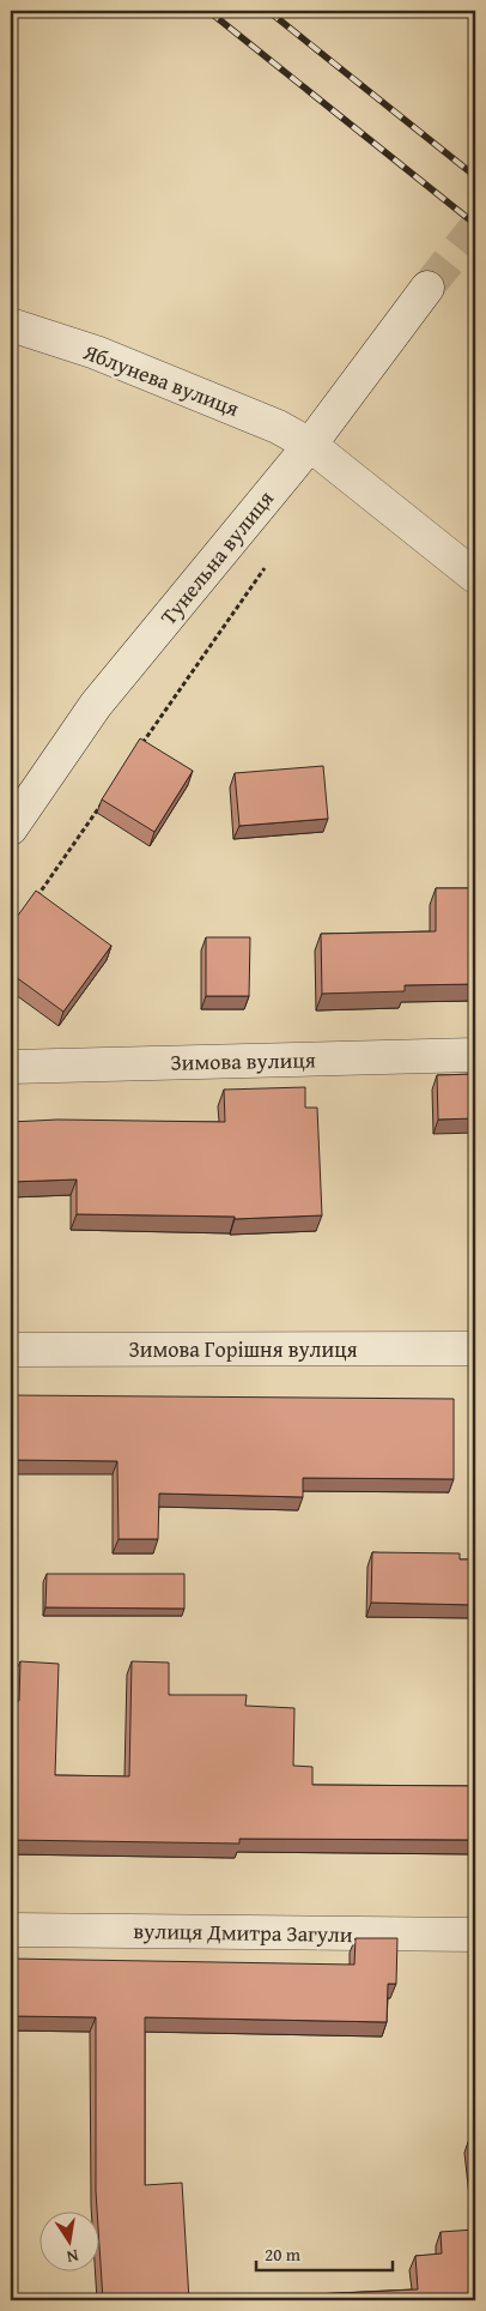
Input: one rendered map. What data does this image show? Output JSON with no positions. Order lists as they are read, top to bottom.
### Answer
{
  "streets": {
    "street": [
      "Яблунева вулиця",
      "Тунельна вулиця",
      "Зимова вулиця",
      "Зимова Горішня вулиця",
      "вулиця Дмитра Загули"
    ]
  },
  "crossings": [
    ["Яблунева вулиця", "Тунельна вулиця"]
  ],
  "scale_bar": "20 m",
  "north": "bottom"
}
